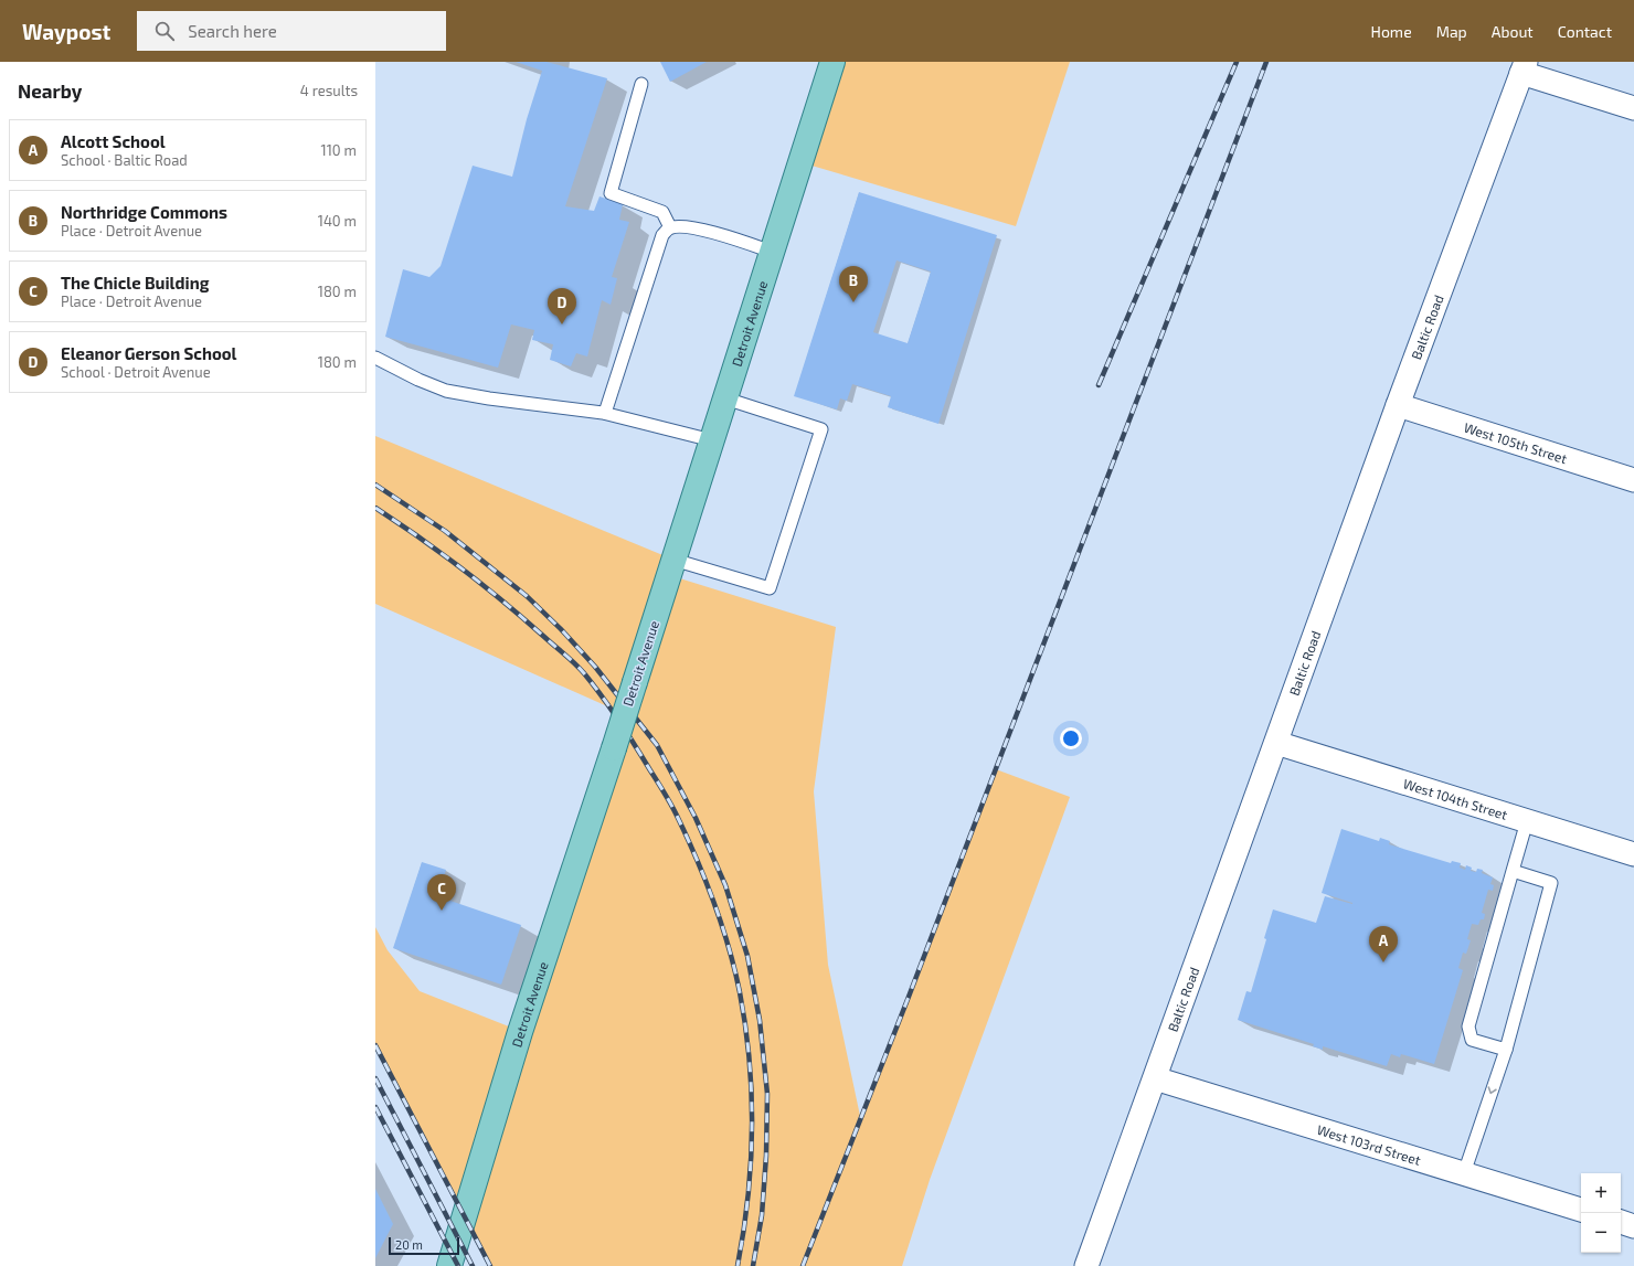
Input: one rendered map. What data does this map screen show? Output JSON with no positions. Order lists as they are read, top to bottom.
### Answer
{
  "streets": {
    "main road": ["Detroit Avenue"],
    "street": [
      "Baltic Road",
      "West 105th Street",
      "West 104th Street",
      "West 103rd Street"
    ]
  },
  "crossings": [
    ["Baltic Road", "West 105th Street"],
    ["Baltic Road", "West 104th Street"],
    ["Baltic Road", "West 103rd Street"]
  ],
  "scale_bar": "20 m",
  "page": {
    "header": "Waypost",
    "search": "Search here",
    "nav": [
      "Home",
      "Map",
      "About",
      "Contact"
    ],
    "heading": ["Nearby", "4 results"],
    "list": [
      {
        "mark": "A",
        "name": "Alcott School",
        "note": "School · Baltic Road",
        "value": "110 m"
      },
      {
        "mark": "B",
        "name": "Northridge Commons",
        "note": "Place · Detroit Avenue",
        "value": "140 m"
      },
      {
        "mark": "C",
        "name": "The Chicle Building",
        "note": "Place · Detroit Avenue",
        "value": "180 m"
      },
      {
        "mark": "D",
        "name": "Eleanor Gerson School",
        "note": "School · Detroit Avenue",
        "value": "180 m"
      }
    ],
    "pins": [
      "B",
      "D",
      "C",
      "A"
    ],
    "map_buttons": ["+", "−"],
    "scale": "20 m"
  }
}
